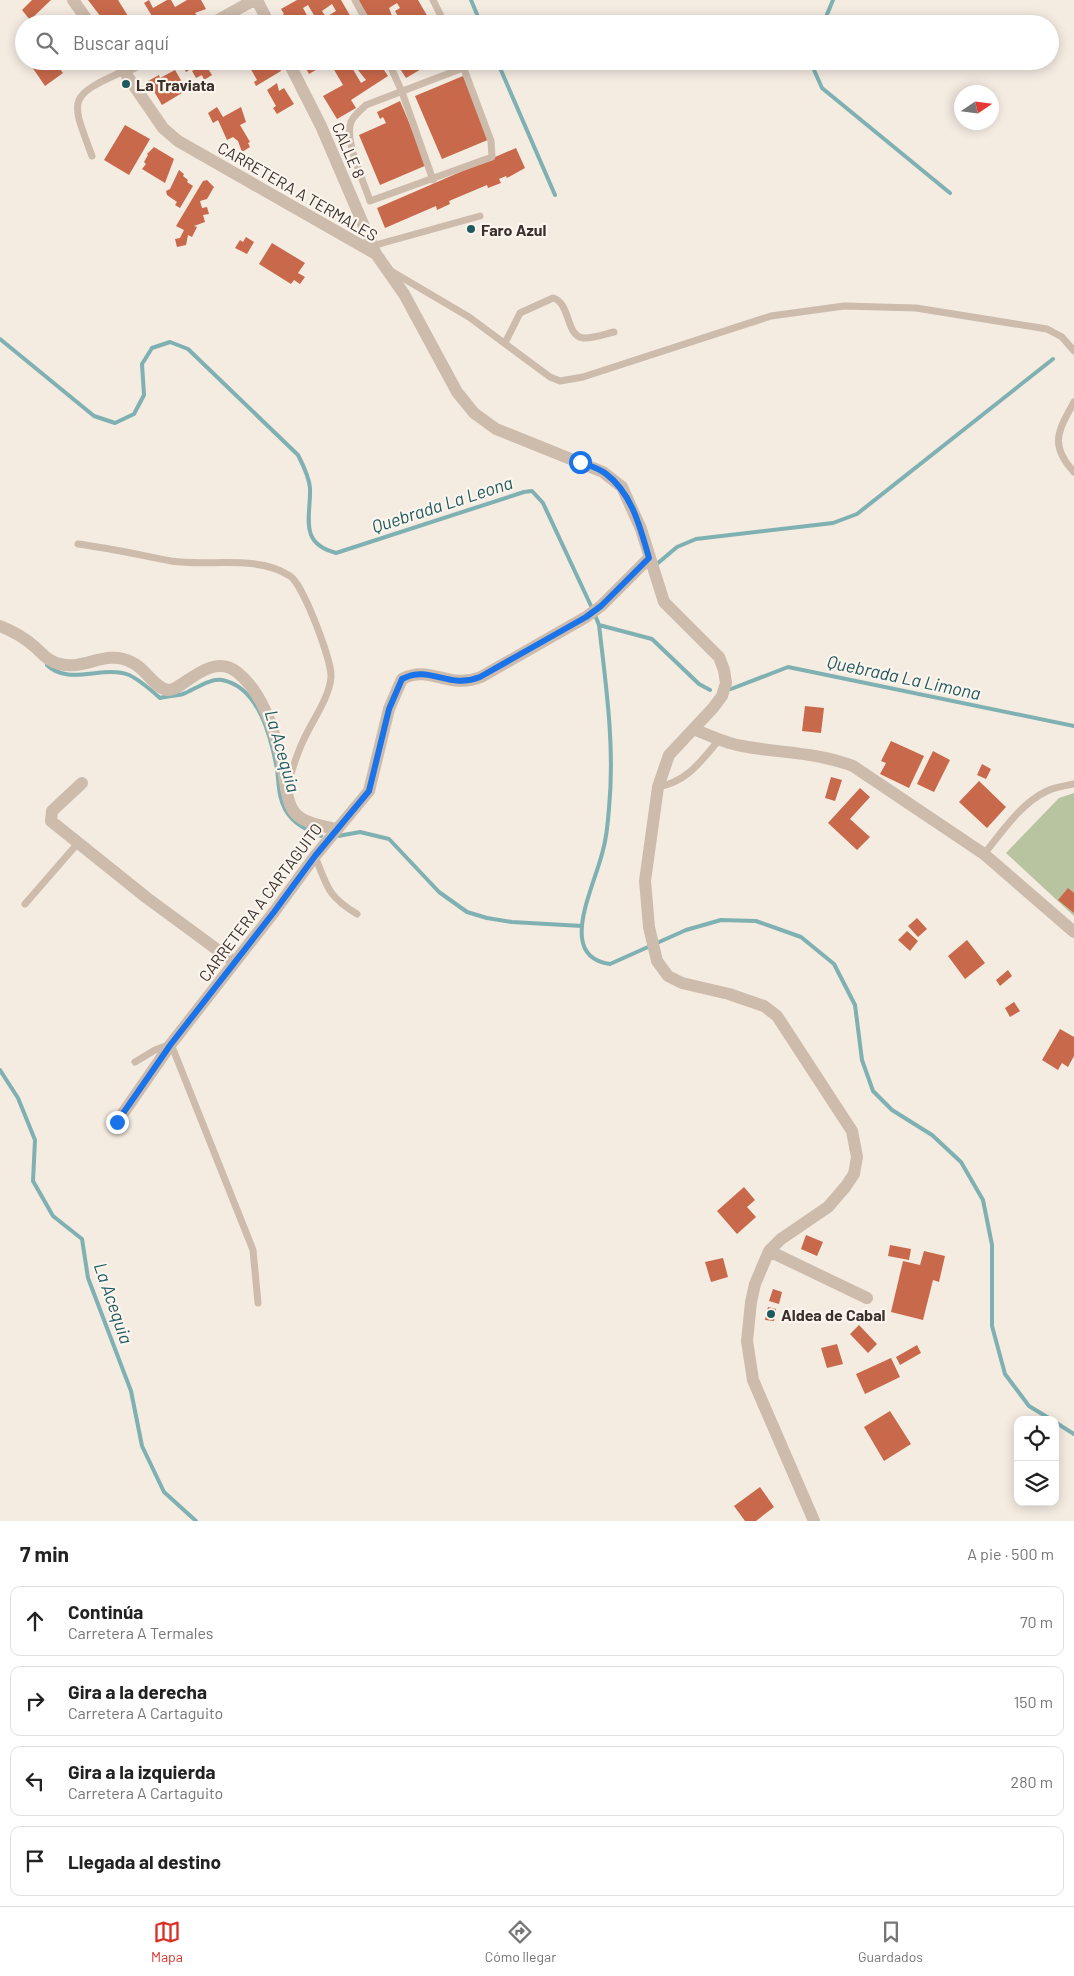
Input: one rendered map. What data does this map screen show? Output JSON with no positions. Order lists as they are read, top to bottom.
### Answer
{
  "streets": {
    "street": ["CALLE 8", "CARRETERA A TERMALES", "CARRETERA A CARTAGUITO"]
  },
  "crossings": [
    ["CALLE 8", "CARRETERA A TERMALES"],
    ["CARRETERA A TERMALES", "CARRETERA A CARTAGUITO"]
  ],
  "water": ["Quebrada La Leona", "Quebrada La Limona", "La Acequia"],
  "places": ["La Traviata", "Faro Azul", "Aldea de Cabal"],
  "north": "right",
  "page": {
    "search": "Buscar aquí",
    "heading": ["7 min", "A pie · 500 m"],
    "list": [
      ["Continúa", "Carretera A Termales", "70 m"],
      ["Gira a la derecha", "Carretera A Cartaguito", "150 m"],
      ["Gira a la izquierda", "Carretera A Cartaguito", "280 m"],
      "Llegada al destino"
    ],
    "nav": ["Mapa", "Cómo llegar", "Guardados"]
  }
}
